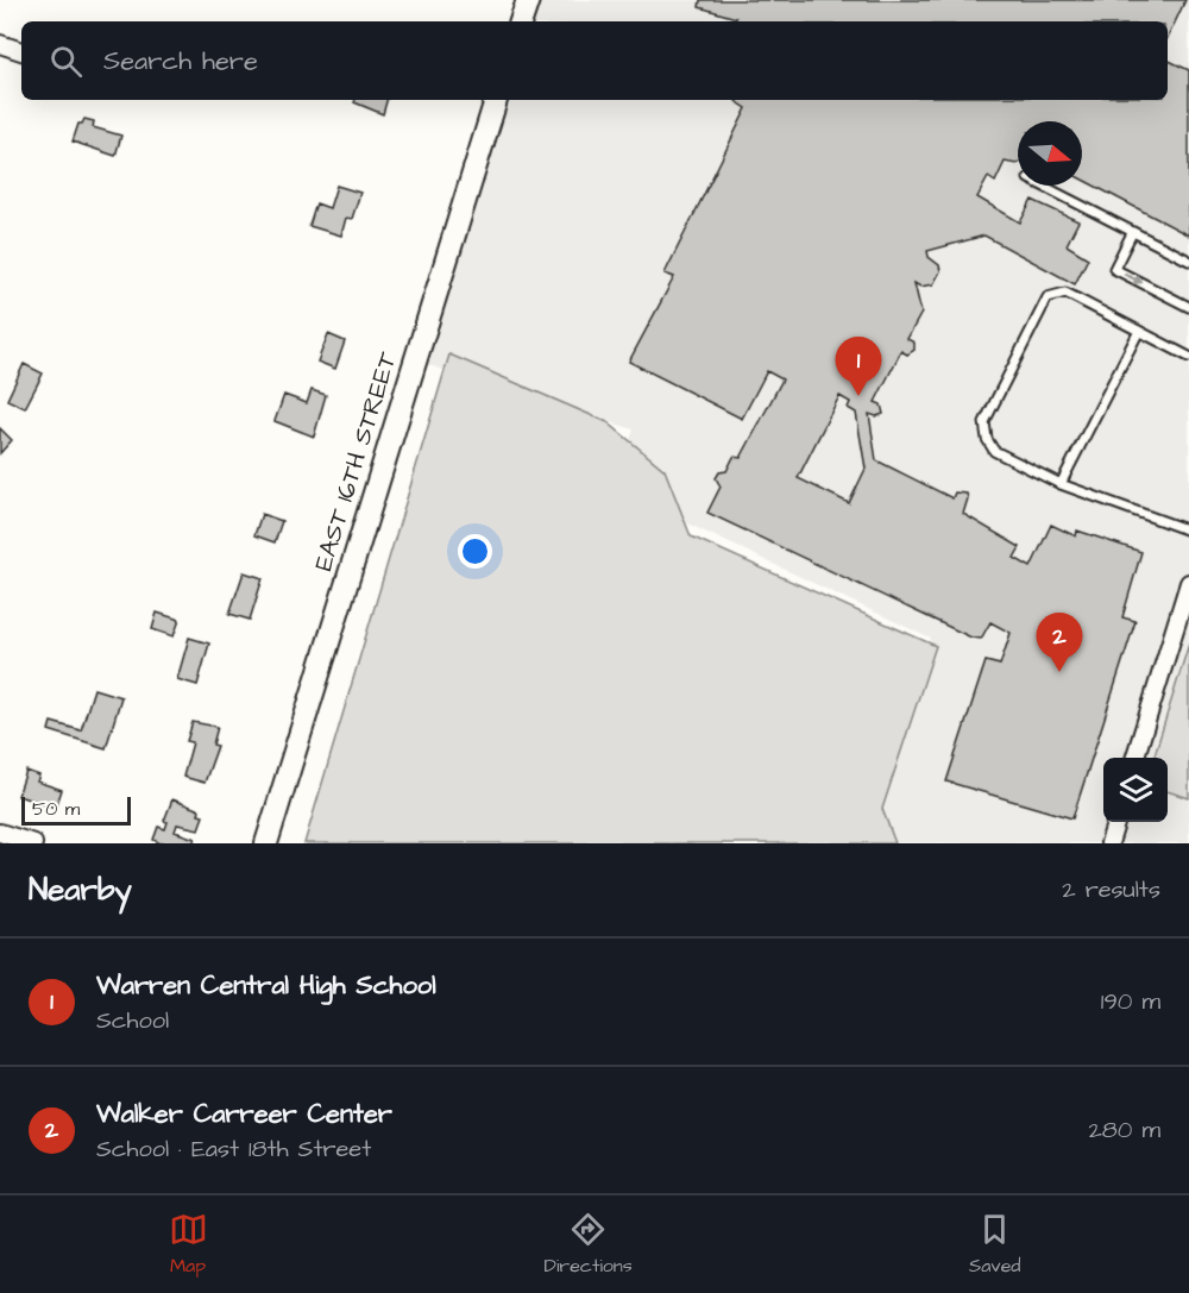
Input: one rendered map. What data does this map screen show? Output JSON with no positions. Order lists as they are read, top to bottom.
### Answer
{
  "streets": {
    "street": ["EAST 16TH STREET"]
  },
  "scale_bar": "50 m",
  "north": "right",
  "page": {
    "search": "Search here",
    "pins": ["1", "2"],
    "scale": "50 m",
    "heading": ["Nearby", "2 results"],
    "list": [
      {
        "mark": "1",
        "name": "Warren Central High School",
        "note": "School",
        "value": "190 m"
      },
      {
        "mark": "2",
        "name": "Walker Carreer Center",
        "note": "School · East 18th Street",
        "value": "280 m"
      }
    ],
    "nav": ["Map", "Directions", "Saved"]
  }
}
